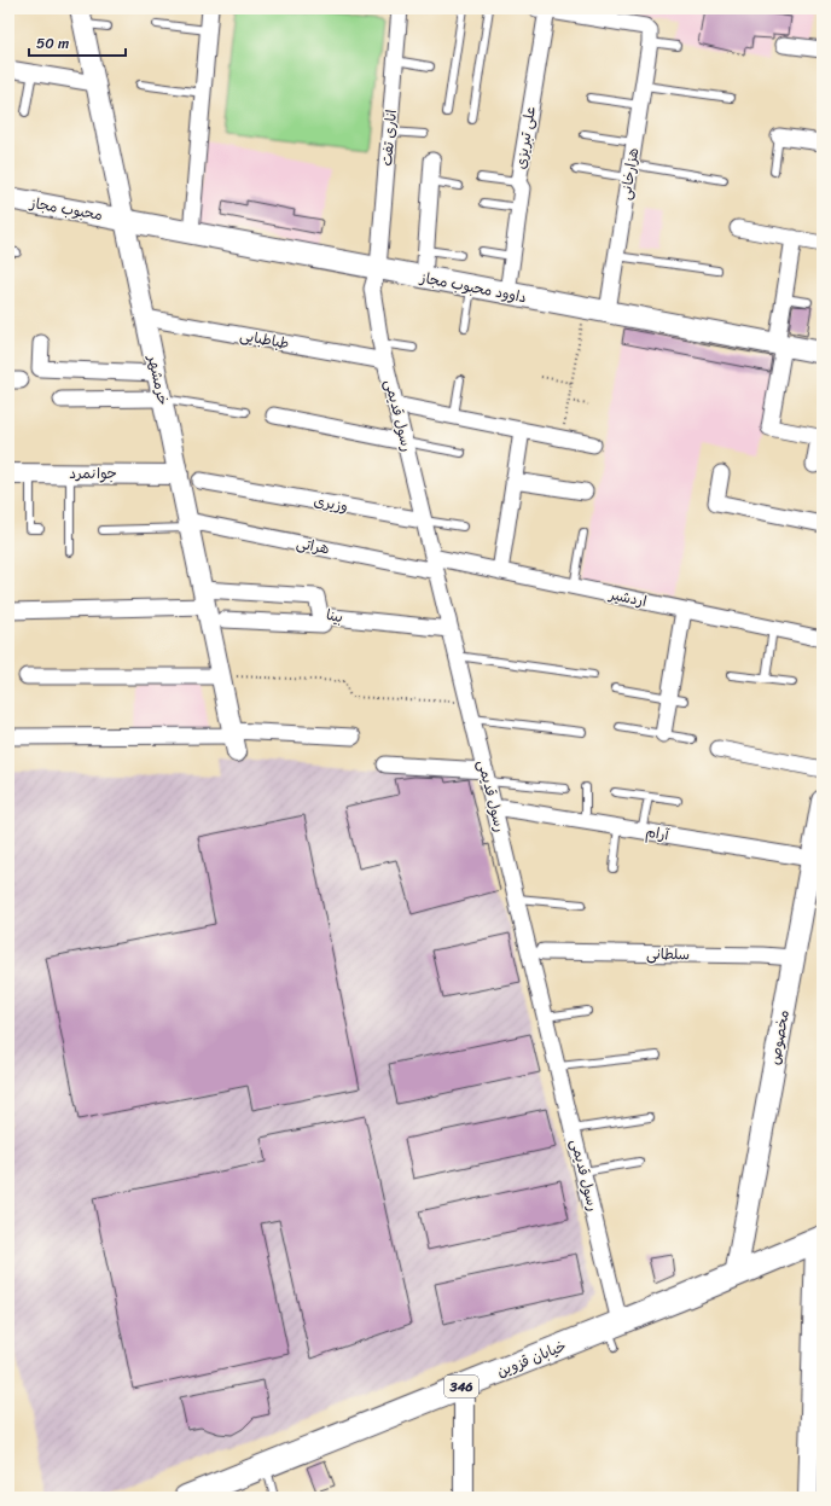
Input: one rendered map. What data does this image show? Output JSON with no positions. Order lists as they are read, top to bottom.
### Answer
{
  "streets": {
    "main road": [
      "محبوب مجاز",
      "داوود محبوب مجاز",
      "مخصوص",
      "خیابان قزوین",
      "346"
    ],
    "street": [
      "اناری تفت",
      "علی تبریزی",
      "هزارخانی",
      "طباطبایی",
      "خرمشهر",
      "رسول قدیمی",
      "جوانمرد",
      "وزیری",
      "هراتی",
      "اردشیر",
      "بینا",
      "آرام",
      "سلطانی"
    ]
  },
  "crossings": [
    ["اناری تفت", "داوود محبوب مجاز"],
    ["اناری تفت", "رسول قدیمی"],
    ["علی تبریزی", "داوود محبوب مجاز"],
    ["هزارخانی", "داوود محبوب مجاز"],
    ["محبوب مجاز", "داوود محبوب مجاز"],
    ["محبوب مجاز", "خرمشهر"],
    ["داوود محبوب مجاز", "خرمشهر"],
    ["داوود محبوب مجاز", "رسول قدیمی"],
    ["طباطبایی", "خرمشهر"],
    ["طباطبایی", "رسول قدیمی"],
    ["خرمشهر", "جوانمرد"],
    ["خرمشهر", "هراتی"],
    ["خرمشهر", "بینا"],
    ["رسول قدیمی", "وزیری"],
    ["رسول قدیمی", "هراتی"],
    ["رسول قدیمی", "اردشیر"],
    ["رسول قدیمی", "بینا"],
    ["رسول قدیمی", "خیابان قزوین"],
    ["هراتی", "اردشیر"],
    ["آرام", "مخصوص"],
    ["سلطانی", "مخصوص"],
    ["مخصوص", "خیابان قزوین"]
  ],
  "scale_bar": "50 m"
}
